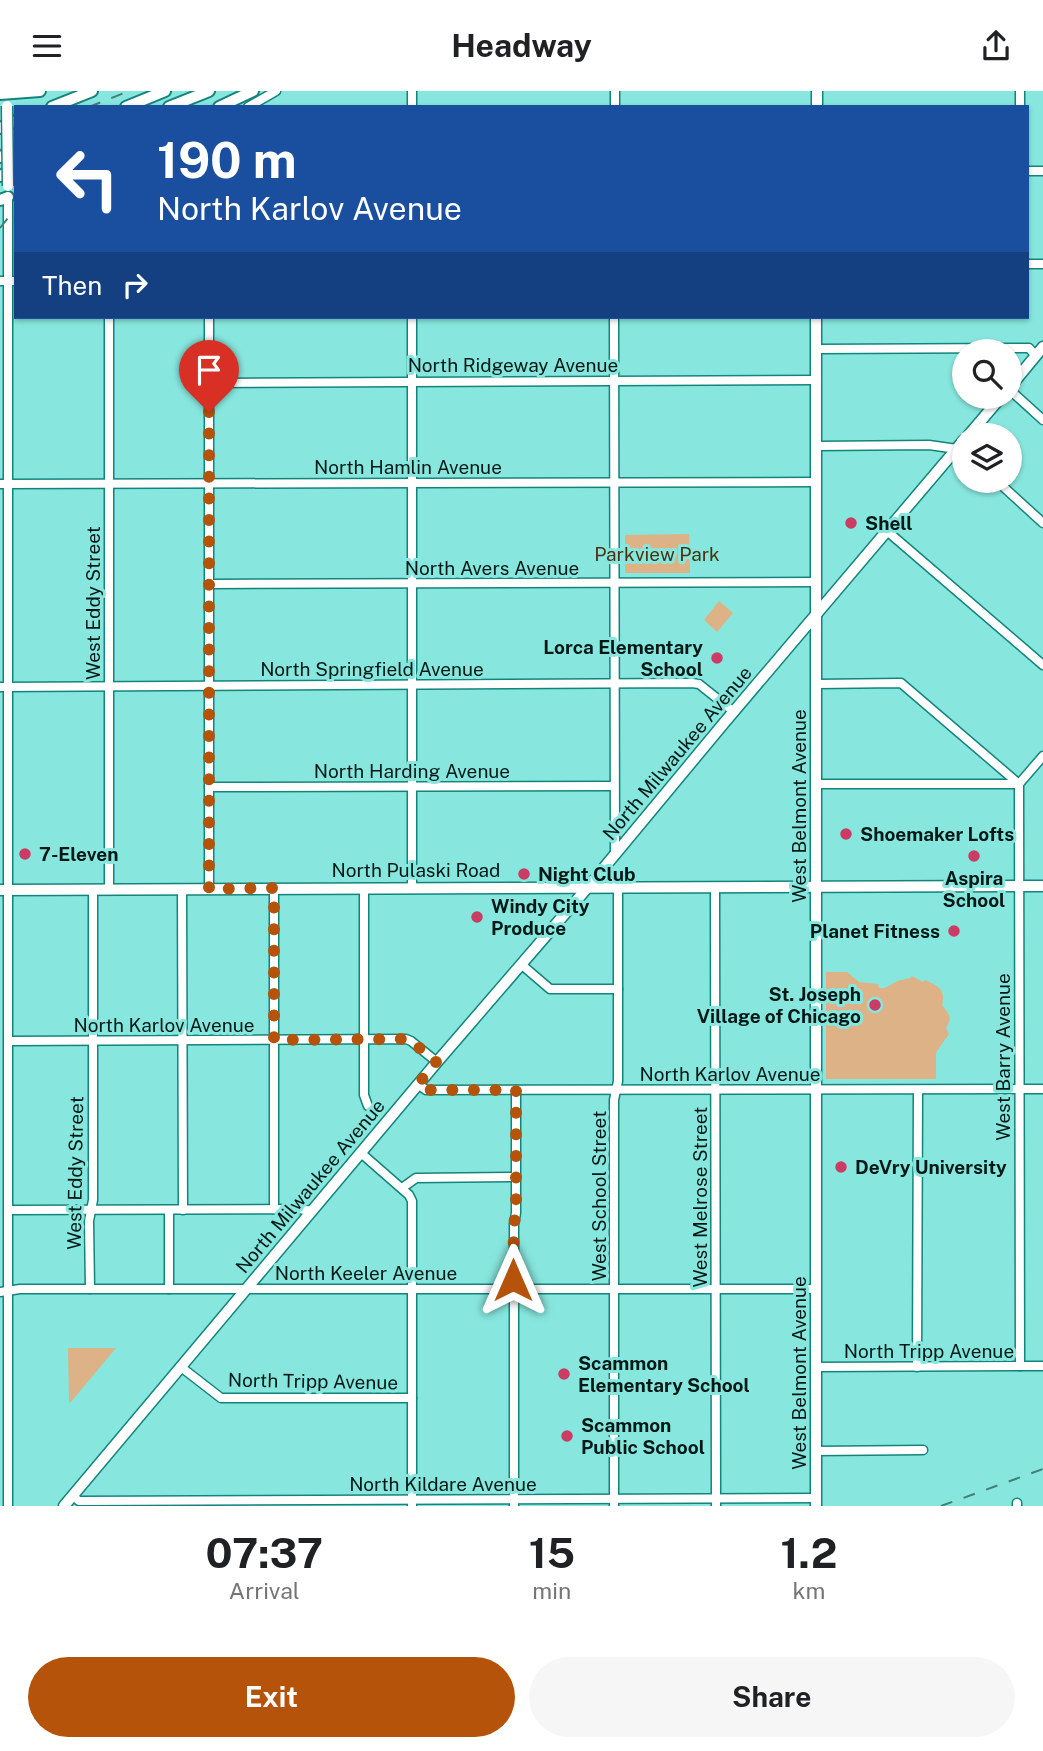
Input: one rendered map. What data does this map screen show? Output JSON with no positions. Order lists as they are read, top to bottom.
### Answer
{
  "streets": {
    "main road": ["North Milwaukee Avenue", "West Belmont Avenue", "North Pulaski Road"],
    "street": [
      "North Ridgeway Avenue",
      "North Hamlin Avenue",
      "North Avers Avenue",
      "West Eddy Street",
      "North Springfield Avenue",
      "North Harding Avenue",
      "North Karlov Avenue",
      "West Barry Avenue",
      "West School Street",
      "West Melrose Street",
      "North Keeler Avenue",
      "North Tripp Avenue",
      "North Kildare Avenue"
    ]
  },
  "crossings": [
    ["North Ridgeway Avenue", "West Belmont Avenue"],
    ["North Hamlin Avenue", "West Eddy Street"],
    ["North Hamlin Avenue", "West Belmont Avenue"],
    ["North Avers Avenue", "West Belmont Avenue"],
    ["West Eddy Street", "North Springfield Avenue"],
    ["West Eddy Street", "North Pulaski Road"],
    ["West Eddy Street", "North Karlov Avenue"],
    ["West Eddy Street", "North Keeler Avenue"],
    ["North Springfield Avenue", "North Milwaukee Avenue"],
    ["North Milwaukee Avenue", "West Belmont Avenue"],
    ["North Milwaukee Avenue", "North Pulaski Road"],
    ["North Milwaukee Avenue", "North Karlov Avenue"],
    ["North Milwaukee Avenue", "North Keeler Avenue"],
    ["North Milwaukee Avenue", "North Tripp Avenue"],
    ["North Milwaukee Avenue", "North Kildare Avenue"],
    ["West Belmont Avenue", "North Pulaski Road"],
    ["West Belmont Avenue", "North Karlov Avenue"],
    ["West Belmont Avenue", "North Keeler Avenue"],
    ["West Belmont Avenue", "North Tripp Avenue"],
    ["West Belmont Avenue", "North Kildare Avenue"],
    ["North Pulaski Road", "West Barry Avenue"],
    ["North Pulaski Road", "West School Street"],
    ["North Pulaski Road", "West Melrose Street"],
    ["North Karlov Avenue", "West Barry Avenue"],
    ["North Karlov Avenue", "West School Street"],
    ["North Karlov Avenue", "West Melrose Street"],
    ["West Barry Avenue", "North Tripp Avenue"],
    ["West School Street", "North Keeler Avenue"],
    ["West School Street", "North Kildare Avenue"],
    ["West Melrose Street", "North Keeler Avenue"],
    ["West Melrose Street", "North Kildare Avenue"]
  ],
  "parks": ["Parkview Park"],
  "places": [
    "Shell",
    "Lorca Elementary School",
    "Shoemaker Lofts",
    "7-Eleven",
    "Aspira School",
    "Night Club",
    "Windy City Produce",
    "Planet Fitness",
    "St. Joseph Village of Chicago",
    "DeVry University",
    "Scammon Elementary School",
    "Scammon Public School"
  ],
  "page": {
    "header": "Headway",
    "turn": ["190 m", "North Karlov Avenue"],
    "then": "Then",
    "eta": [
      "07:37",
      "Arrival",
      "15",
      "min",
      "1.2",
      "km"
    ],
    "buttons": ["Exit", "Share"]
  }
}
